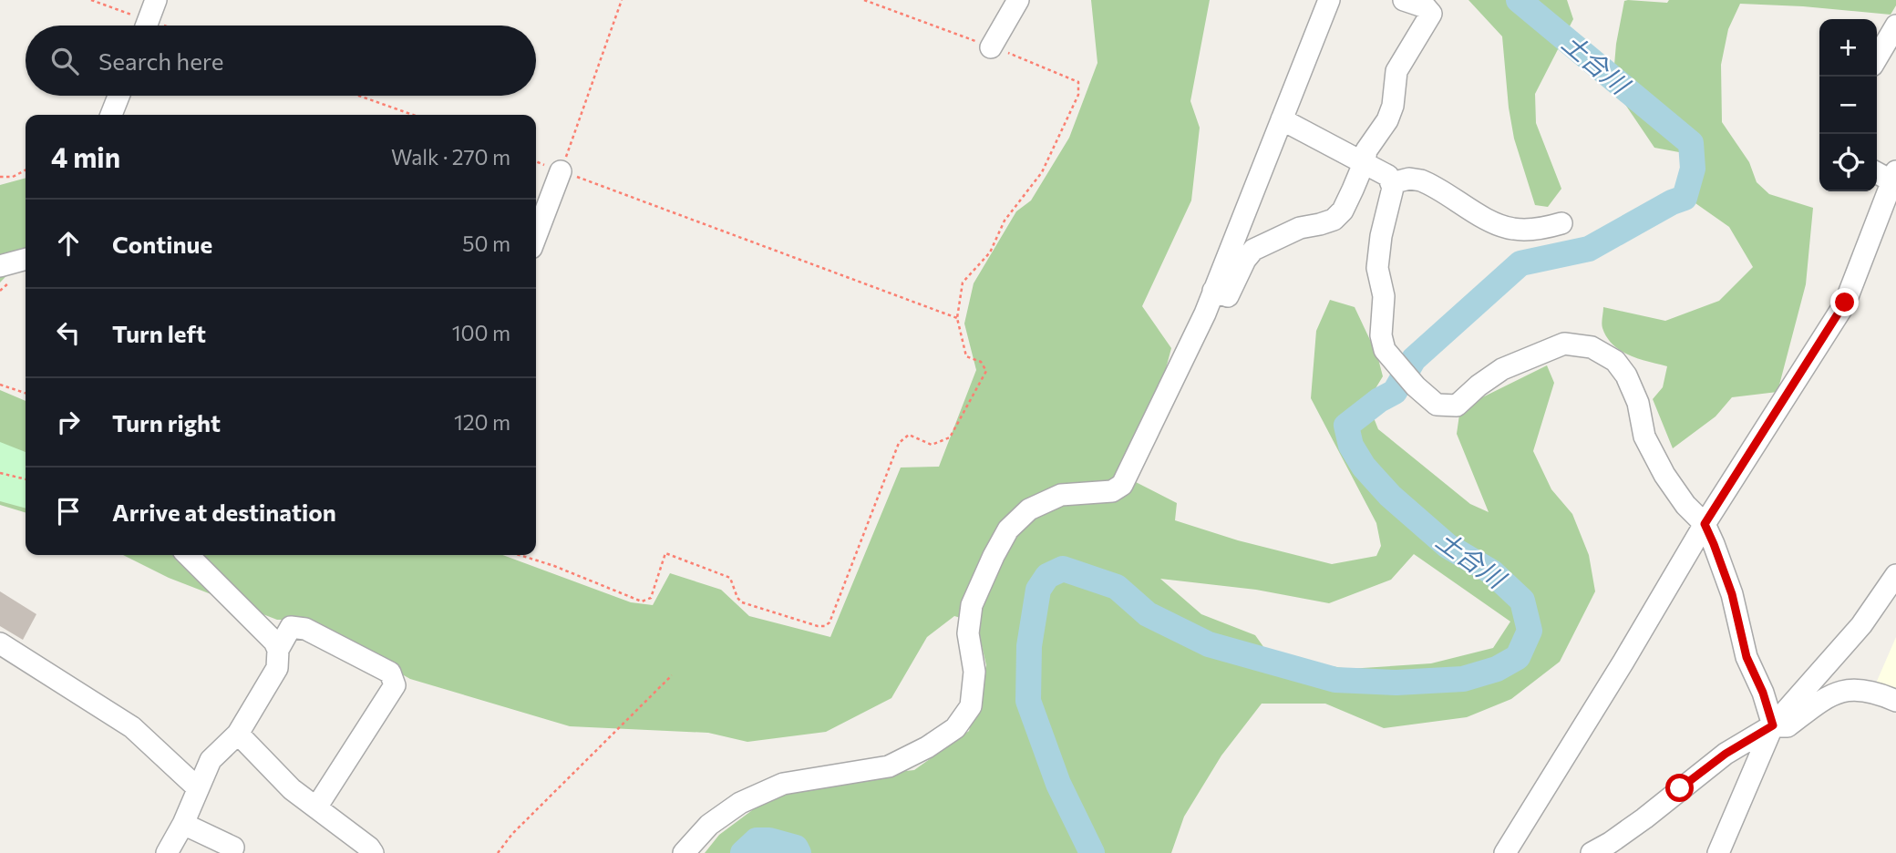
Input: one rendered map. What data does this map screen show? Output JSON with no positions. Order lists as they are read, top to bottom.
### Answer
{
  "water": ["土合川"],
  "page": {
    "map_buttons": ["+", "−"],
    "search": "Search here",
    "heading": ["4 min", "Walk · 270 m"],
    "list": [
      ["Continue", "50 m"],
      ["Turn left", "100 m"],
      ["Turn right", "120 m"],
      "Arrive at destination"
    ]
  }
}
